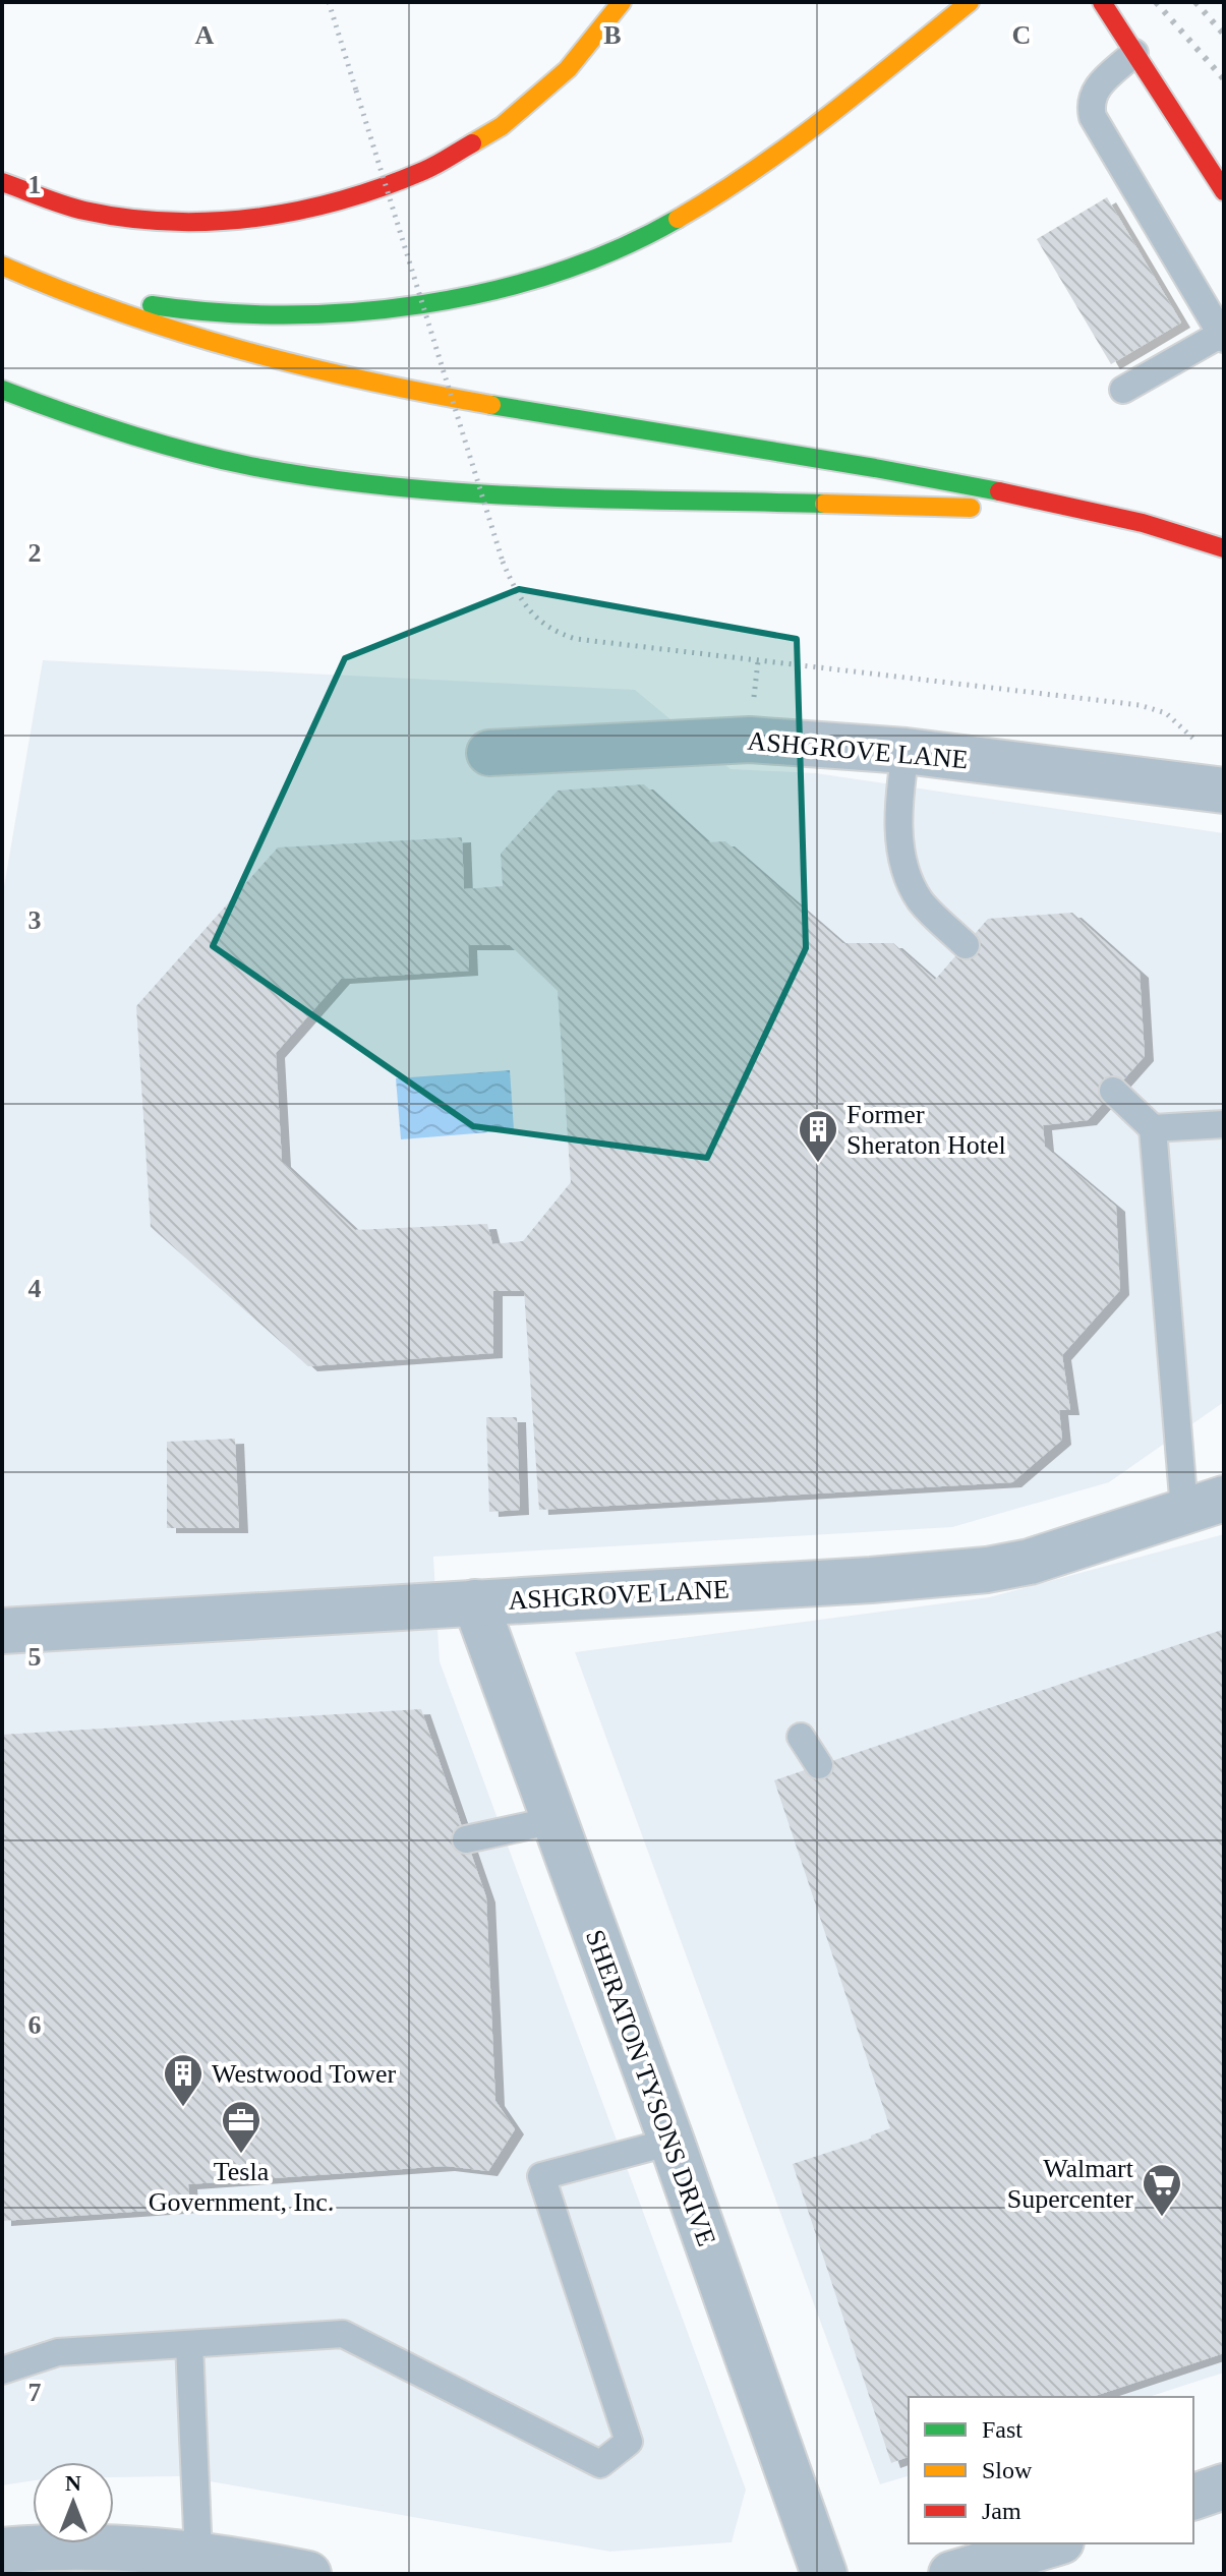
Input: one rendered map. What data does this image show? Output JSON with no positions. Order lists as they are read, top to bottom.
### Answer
{
  "streets": {
    "street": ["ASHGROVE LANE", "SHERATON TYSONS DRIVE"]
  },
  "crossings": [
    ["ASHGROVE LANE", "SHERATON TYSONS DRIVE"]
  ],
  "places": {
    "building": ["Former Sheraton Hotel", "Westwood Tower"],
    "office": ["Tesla Government, Inc."],
    "supermarket": ["Walmart Supercenter"]
  },
  "legend": ["Fast", "Slow", "Jam"],
  "north": "top",
  "grid": {
    "columns": ["A", "B", "C"],
    "rows": [
      "1",
      "2",
      "3",
      "4",
      "5",
      "6",
      "7"
    ]
  }
}
